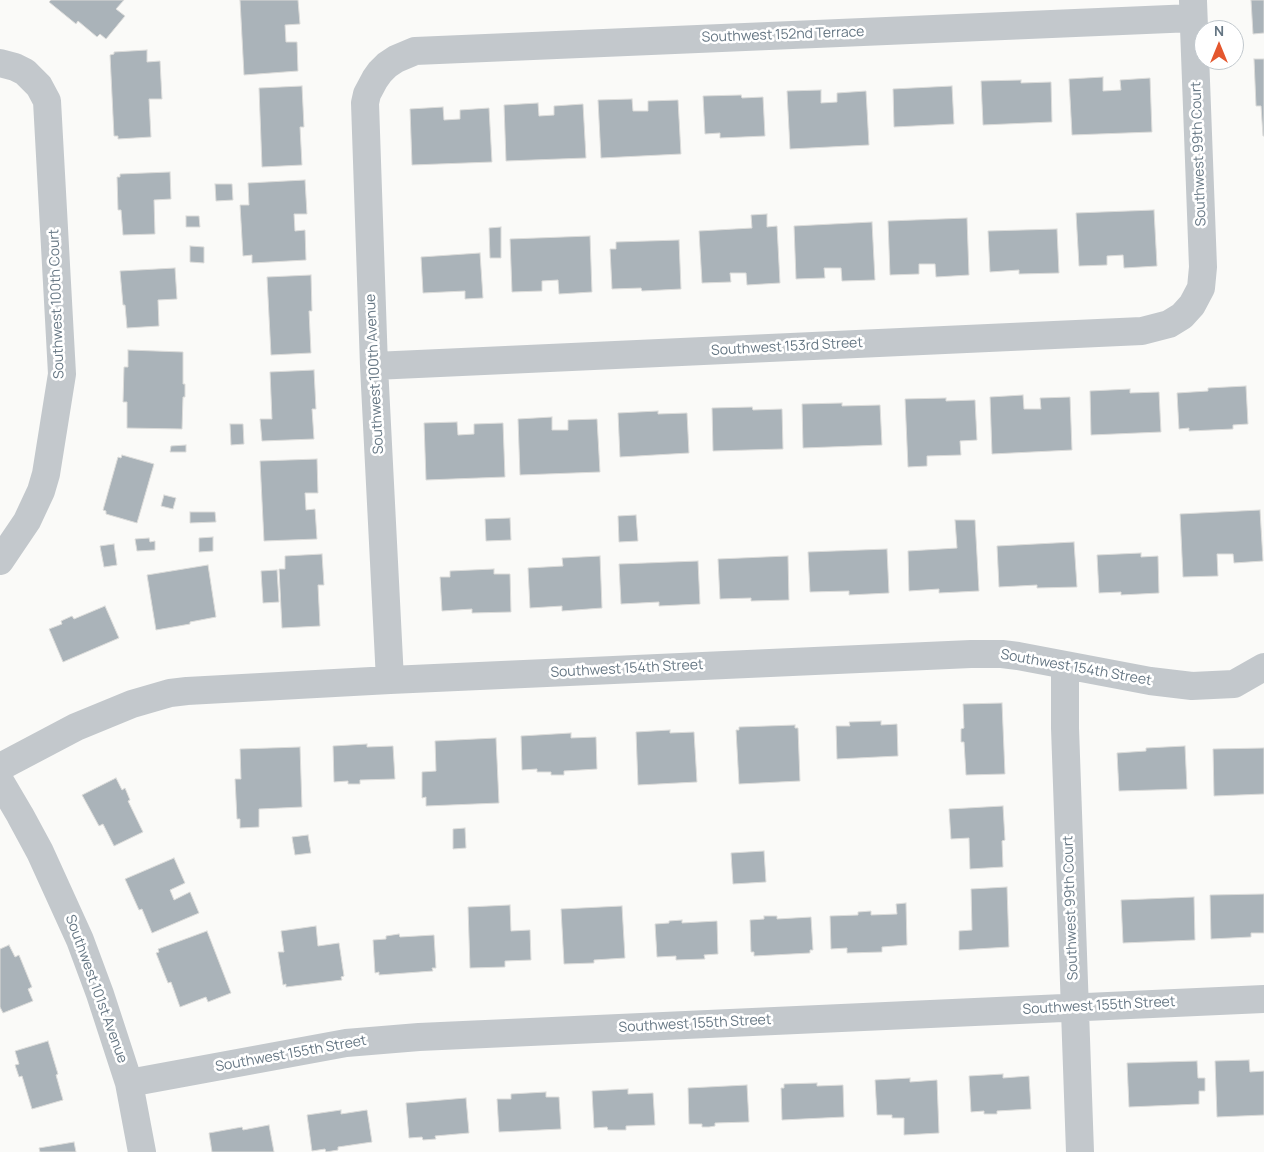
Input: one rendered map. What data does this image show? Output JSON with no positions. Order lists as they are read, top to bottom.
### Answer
{
  "streets": {
    "street": [
      "Southwest 152nd Terrace",
      "Southwest 99th Court",
      "Southwest 100th Court",
      "Southwest 153rd Street",
      "Southwest 100th Avenue",
      "Southwest 154th Street",
      "Southwest 101st Avenue",
      "Southwest 155th Street"
    ]
  },
  "crossings": [
    ["Southwest 152nd Terrace", "Southwest 99th Court"],
    ["Southwest 152nd Terrace", "Southwest 100th Avenue"],
    ["Southwest 99th Court", "Southwest 153rd Street"],
    ["Southwest 99th Court", "Southwest 154th Street"],
    ["Southwest 99th Court", "Southwest 155th Street"],
    ["Southwest 153rd Street", "Southwest 100th Avenue"],
    ["Southwest 100th Avenue", "Southwest 154th Street"],
    ["Southwest 101st Avenue", "Southwest 155th Street"]
  ],
  "north": "top"
}
